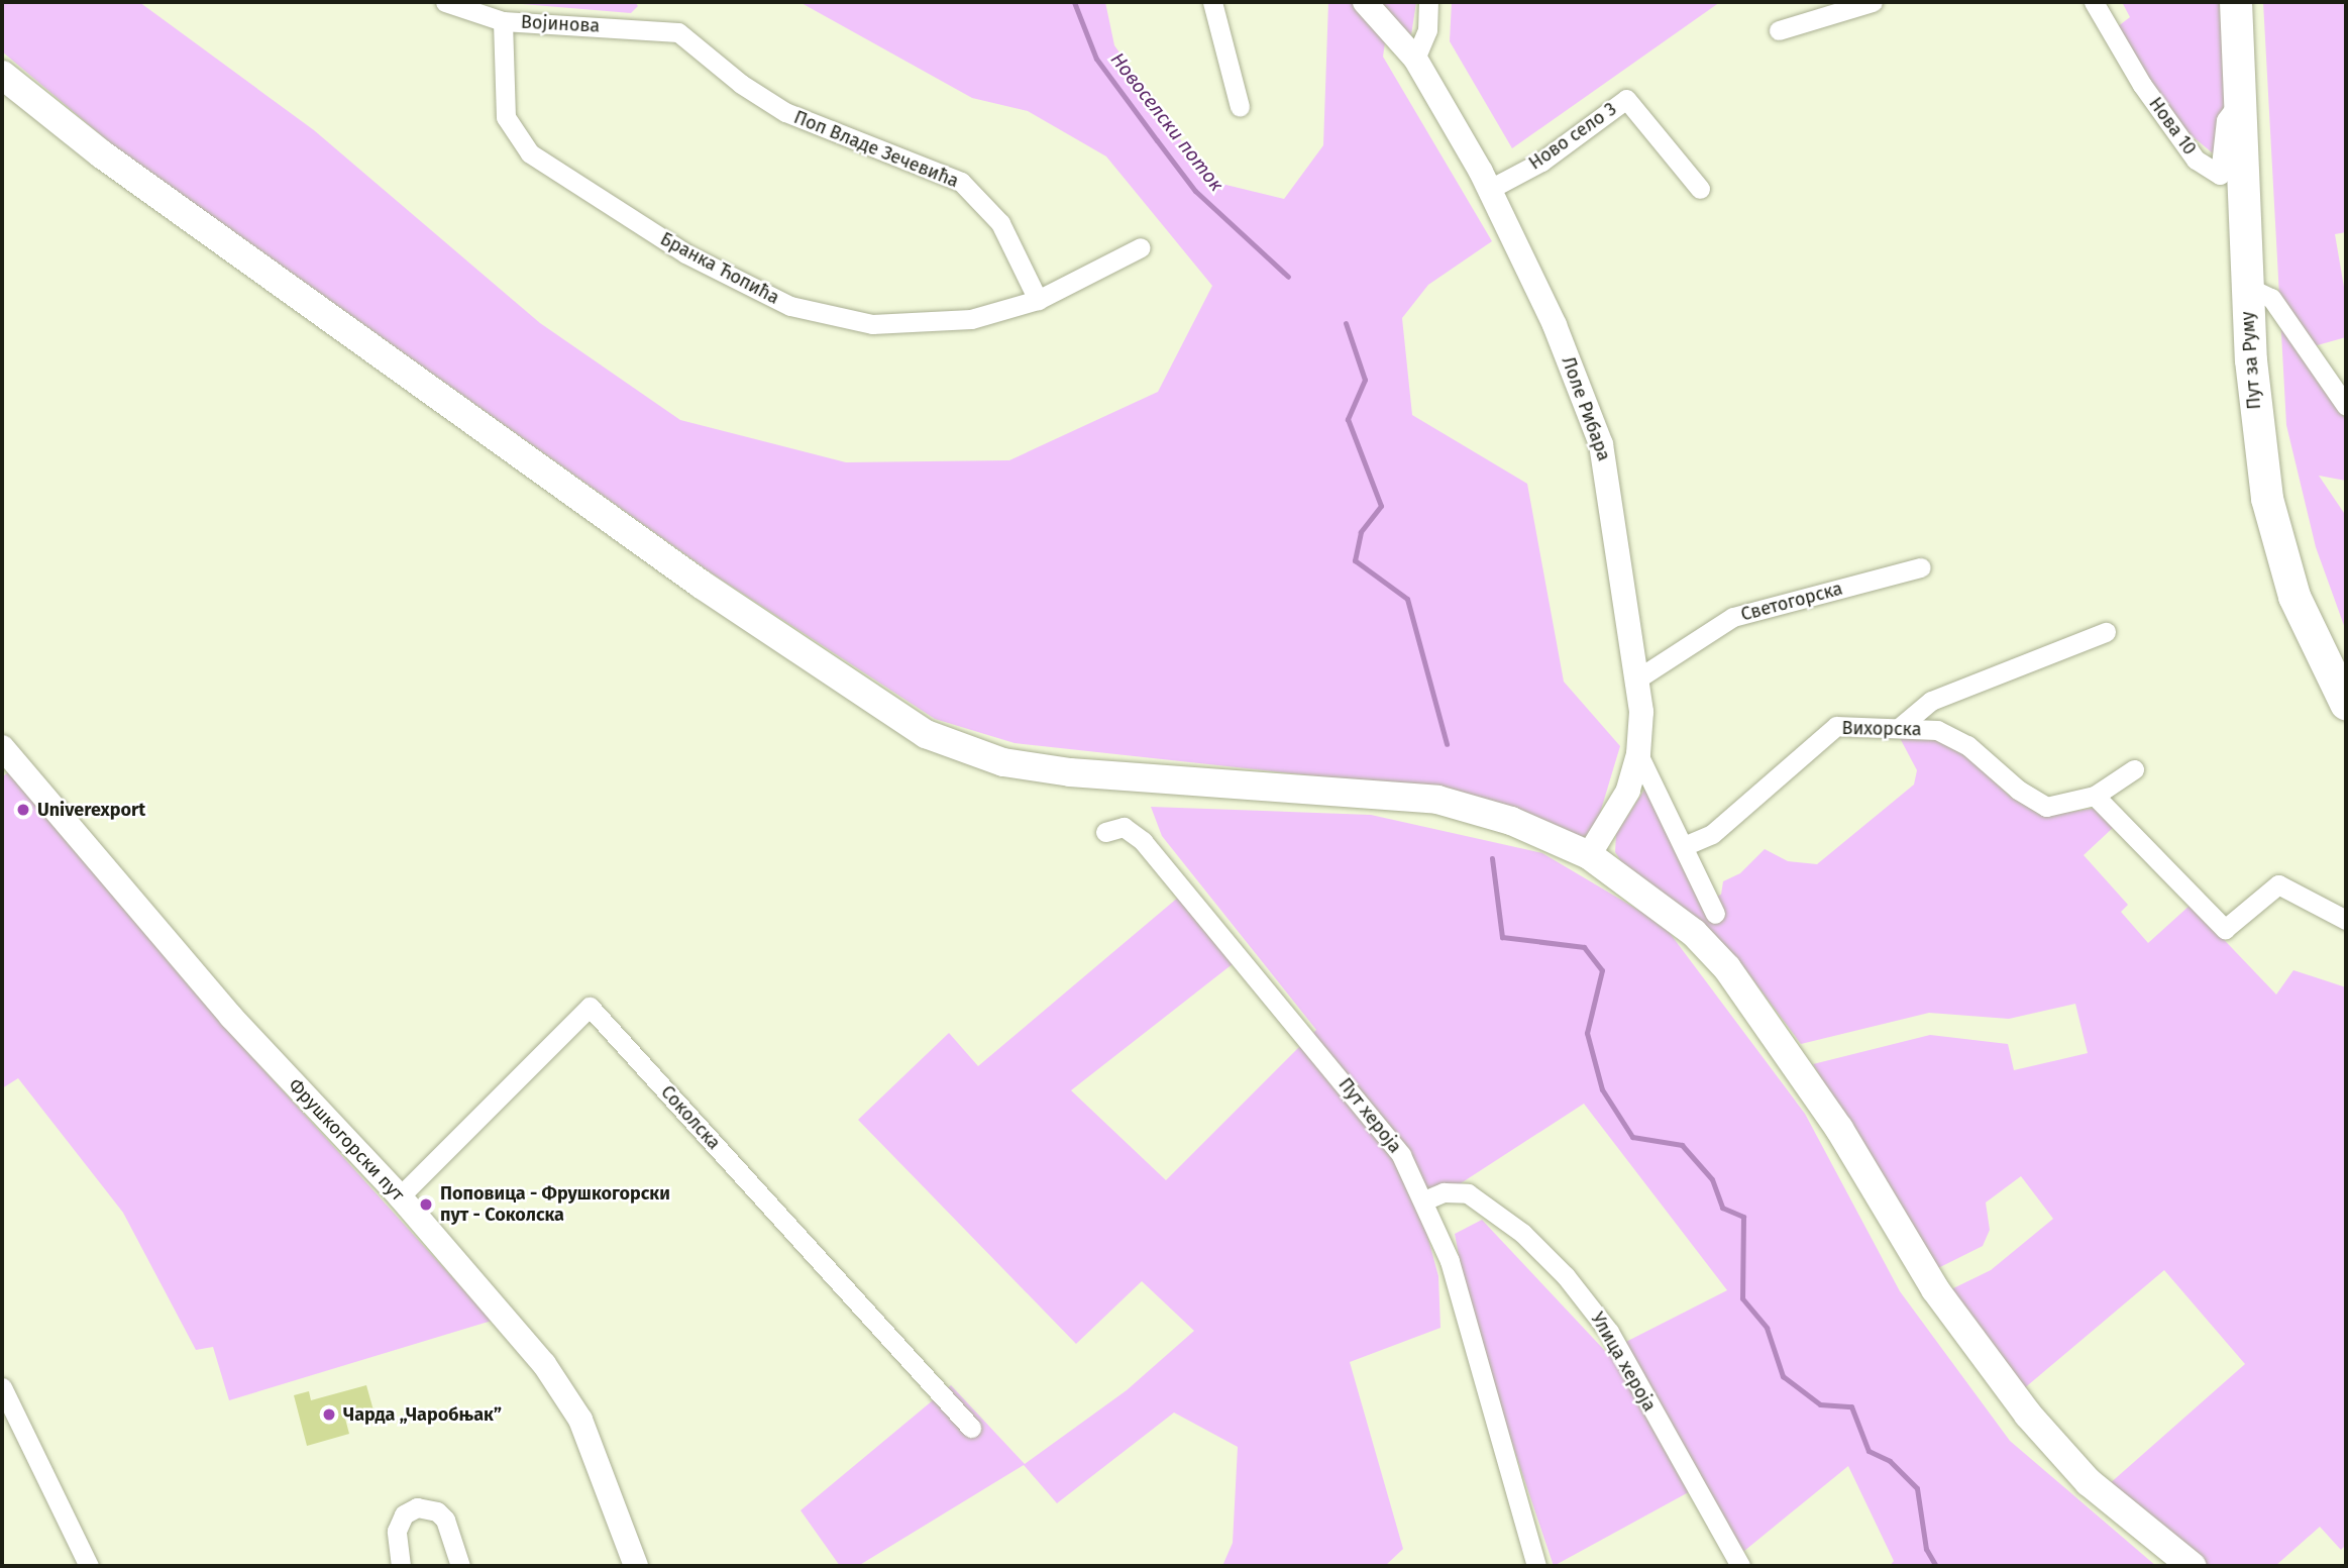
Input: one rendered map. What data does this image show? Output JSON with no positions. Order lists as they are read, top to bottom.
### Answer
{
  "streets": {
    "main road": ["Пут за Руму"],
    "street": [
      "Војинова",
      "Нова 10",
      "Ново село 3",
      "Поп Владе Зечевића",
      "Бранка Ћопића",
      "Лоле Рибара",
      "Светогорска",
      "Вихорска",
      "Пут хероја",
      "Соколска",
      "Фрушкогорски пут",
      "Улица хероја"
    ]
  },
  "crossings": [
    ["Војинова", "Поп Владе Зечевића"],
    ["Војинова", "Бранка Ћопића"],
    ["Нова 10", "Пут за Руму"],
    ["Ново село 3", "Лоле Рибара"],
    ["Поп Владе Зечевића", "Бранка Ћопића"],
    ["Лоле Рибара", "Светогорска"],
    ["Пут хероја", "Улица хероја"],
    ["Соколска", "Фрушкогорски пут"]
  ],
  "water": ["Новоселски поток"],
  "places": ["Univerexport", "Поповица - Фрушкогорски пут - Соколска", "Чарда „Чаробњак”"]
}
